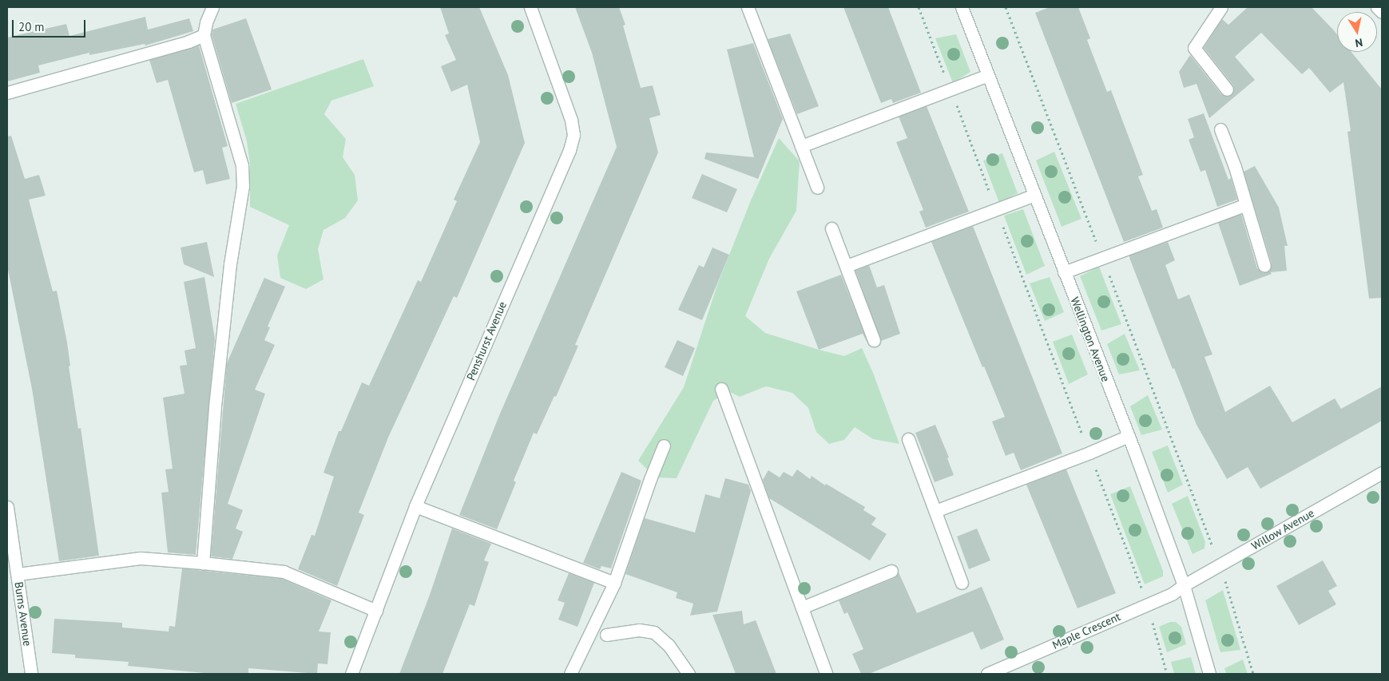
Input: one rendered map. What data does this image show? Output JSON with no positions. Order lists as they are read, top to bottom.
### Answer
{
  "streets": {
    "street": [
      "Wellington Avenue",
      "Penshurst Avenue",
      "Willow Avenue",
      "Burns Avenue",
      "Maple Crescent"
    ]
  },
  "crossings": [
    ["Wellington Avenue", "Willow Avenue"],
    ["Wellington Avenue", "Maple Crescent"],
    ["Willow Avenue", "Maple Crescent"]
  ],
  "scale_bar": "20 m",
  "north": "bottom"
}
